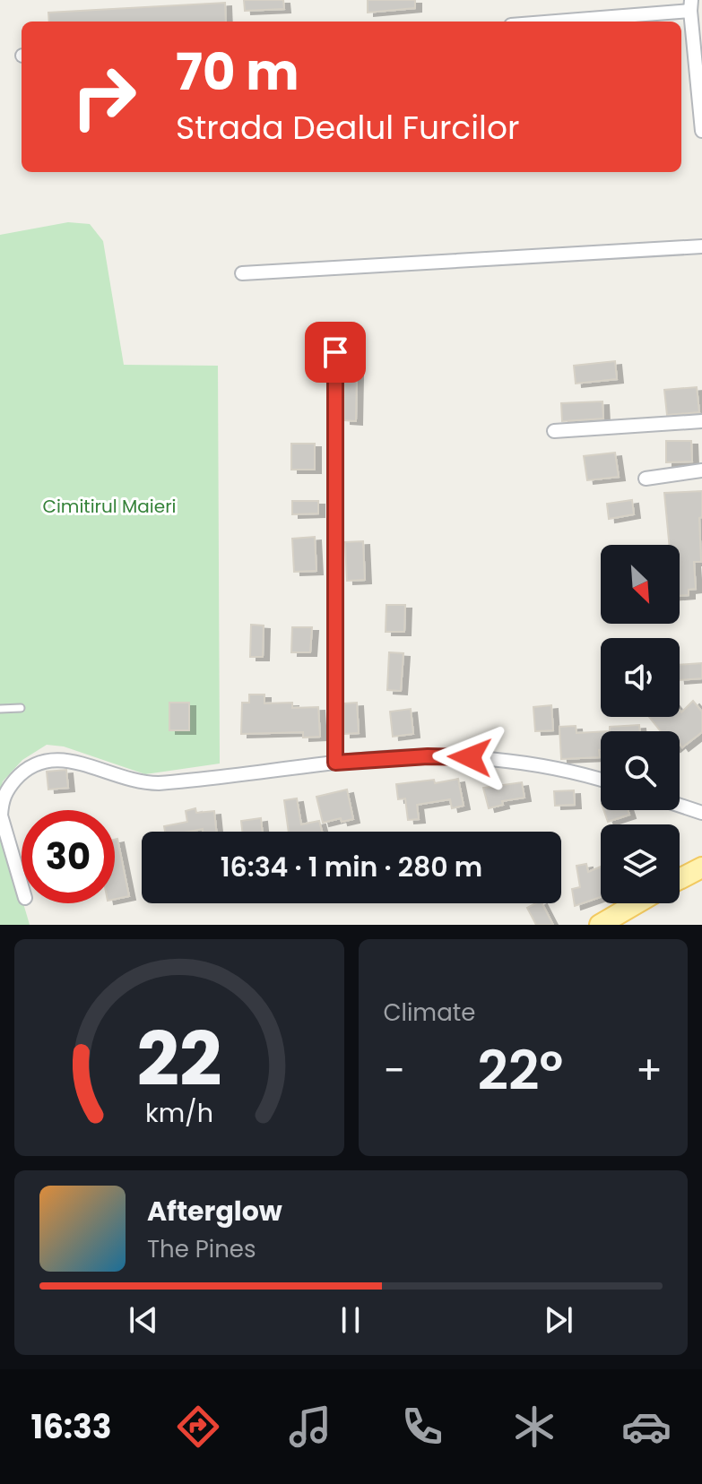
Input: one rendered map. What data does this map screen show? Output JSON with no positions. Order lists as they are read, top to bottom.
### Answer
{
  "parks": ["Cimitirul Maieri"],
  "north": "bottom right",
  "page": {
    "turn": ["70 m", "Strada Dealul Furcilor"],
    "limit": "30",
    "trip": "16:34 · 1 min · 280 m",
    "tile": "Climate",
    "heat": ["−", "22°", "+"],
    "song": ["Afterglow", "The Pines"],
    "tabs": "16:33",
    "gauge": ["22", "km/h"]
  }
}
